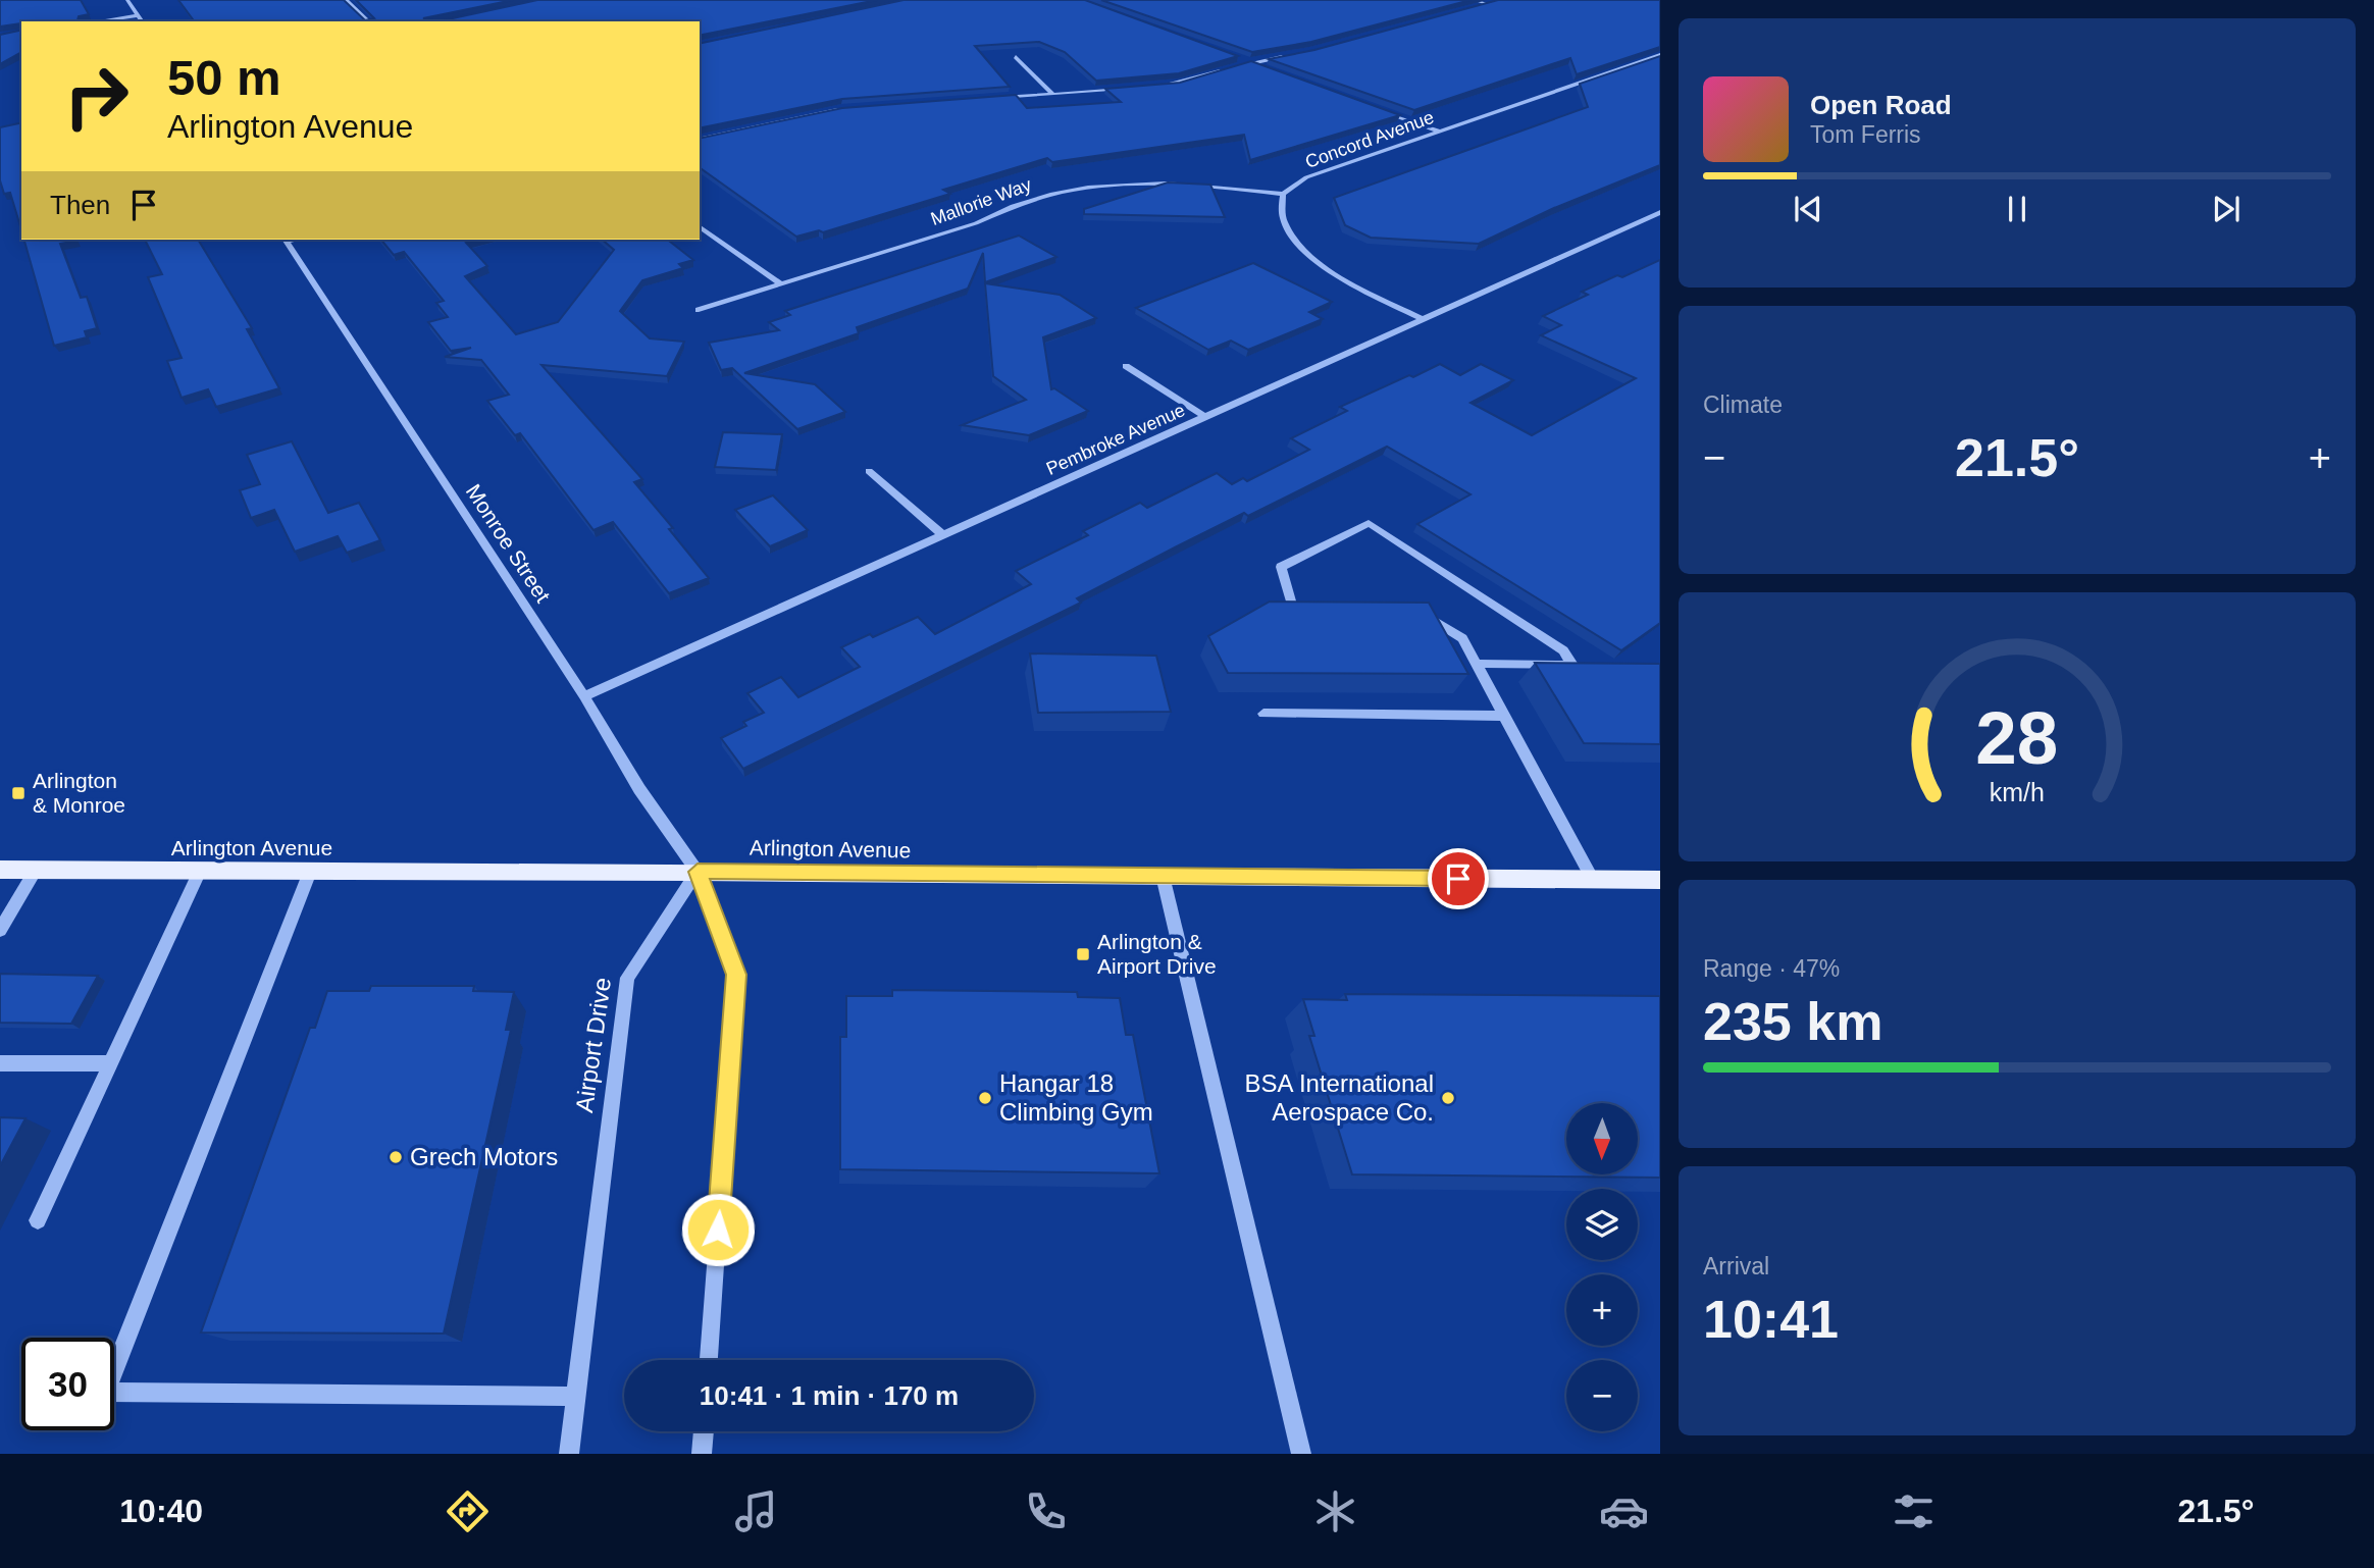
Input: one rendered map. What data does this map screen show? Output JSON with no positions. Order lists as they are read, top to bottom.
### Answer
{
  "streets": {
    "main road": ["Arlington Avenue"],
    "street": [
      "Concord Avenue",
      "Mallorie Way",
      "Pembroke Avenue",
      "Monroe Street",
      "Airport Drive"
    ]
  },
  "crossings": [
    ["Concord Avenue", "Mallorie Way"],
    ["Pembroke Avenue", "Monroe Street"],
    ["Monroe Street", "Arlington Avenue"],
    ["Monroe Street", "Airport Drive"],
    ["Arlington Avenue", "Airport Drive"]
  ],
  "places": {
    "transit": ["Arlington & Monroe", "Arlington & Airport Drive"],
    "other": ["Hangar 18 Climbing Gym", "BSA International Aerospace Co.", "Grech Motors"]
  },
  "north": "bottom",
  "page": {
    "turn": ["50 m", "Arlington Avenue"],
    "song": ["Open Road", "Tom Ferris"],
    "then": "Then",
    "tile": [
      "Climate",
      ["Range · 47%", "235 km"],
      ["Arrival", "10:41"]
    ],
    "heat": ["−", "21.5°", "+"],
    "map_buttons": ["+", "−"],
    "limit": "30",
    "trip": "10:41 · 1 min · 170 m",
    "tabs": ["10:40", "21.5°"],
    "gauge": ["28", "km/h"]
  }
}
